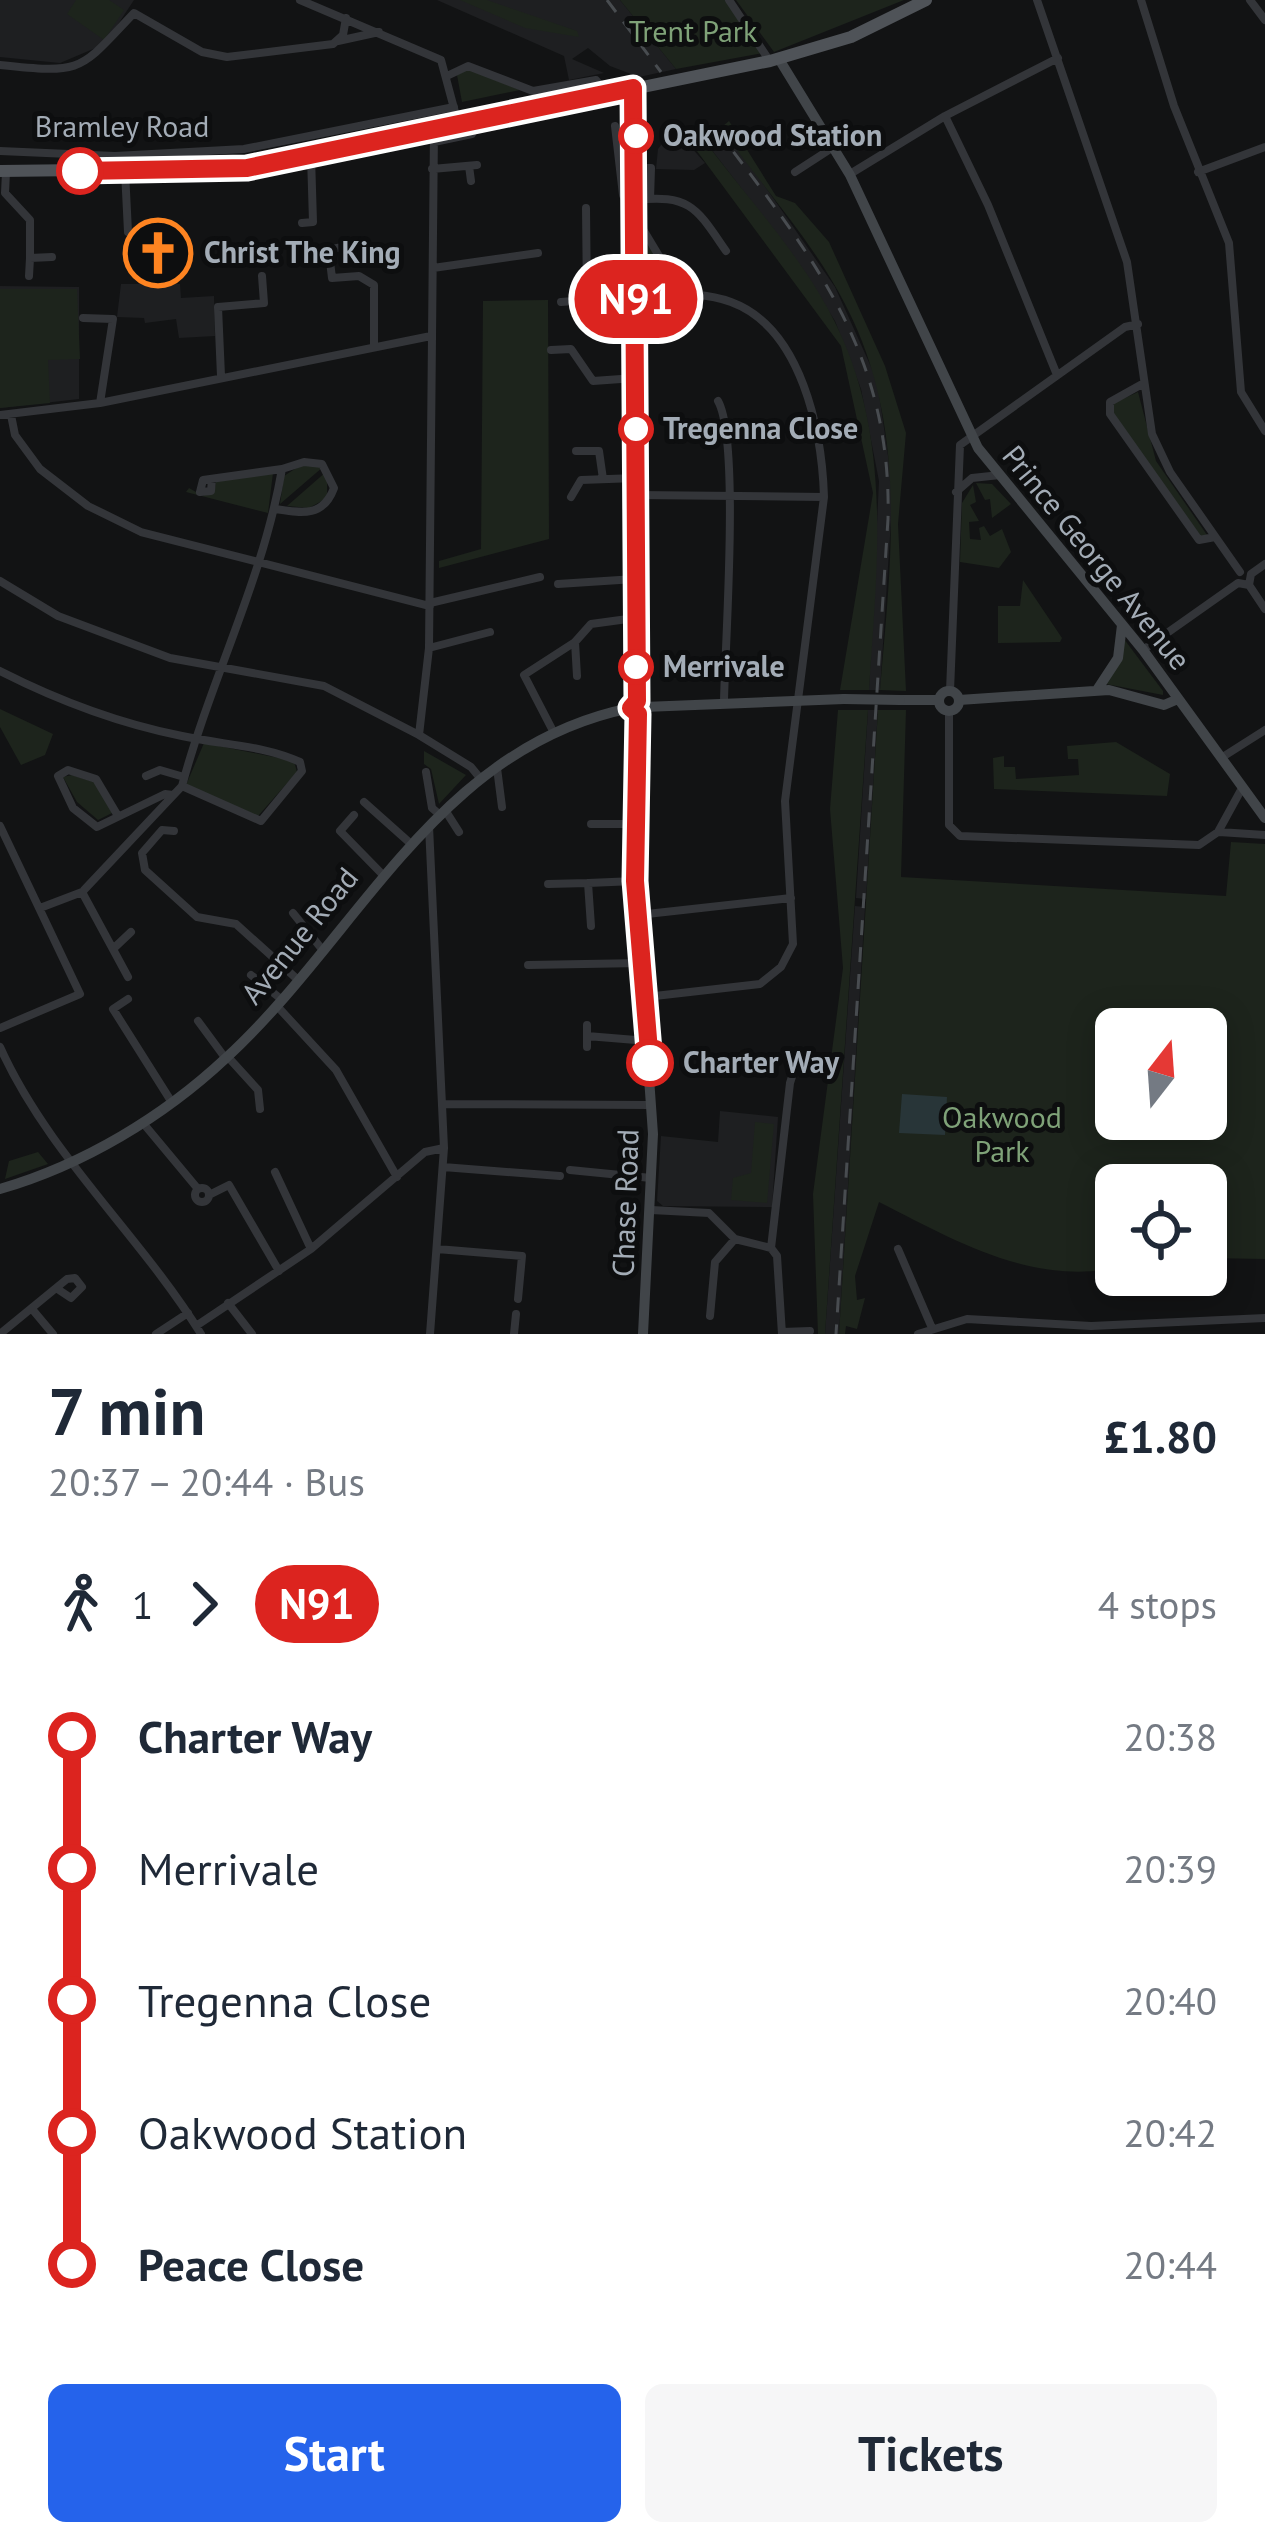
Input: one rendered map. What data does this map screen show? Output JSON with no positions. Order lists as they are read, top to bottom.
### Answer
{
  "streets": {
    "main road": ["Bramley Road"],
    "street": ["Prince George Avenue", "Avenue Road", "Chase Road"]
  },
  "crossings": [
    ["Bramley Road", "Prince George Avenue"],
    ["Bramley Road", "Chase Road"],
    ["Avenue Road", "Chase Road"]
  ],
  "parks": ["Trent Park", "Oakwood Park"],
  "places": {
    "other": [
      "Oakwood Station",
      "Tregenna Close",
      "Merrivale",
      "Charter Way"
    ],
    "church": ["Christ The King"]
  },
  "lines": ["bus line N91"],
  "north": "top",
  "page": {
    "on_map": "N91",
    "heading": ["7 min", "20:37 – 20:44 · Bus", "£1.80"],
    "legs": ["1", "N91", "4 stops"],
    "list": [
      {
        "name": "Charter Way",
        "value": "20:38"
      },
      {
        "name": "Merrivale",
        "value": "20:39"
      },
      {
        "name": "Tregenna Close",
        "value": "20:40"
      },
      {
        "name": "Oakwood Station",
        "value": "20:42"
      },
      {
        "name": "Peace Close",
        "value": "20:44"
      }
    ],
    "buttons": ["Start", "Tickets"]
  }
}
